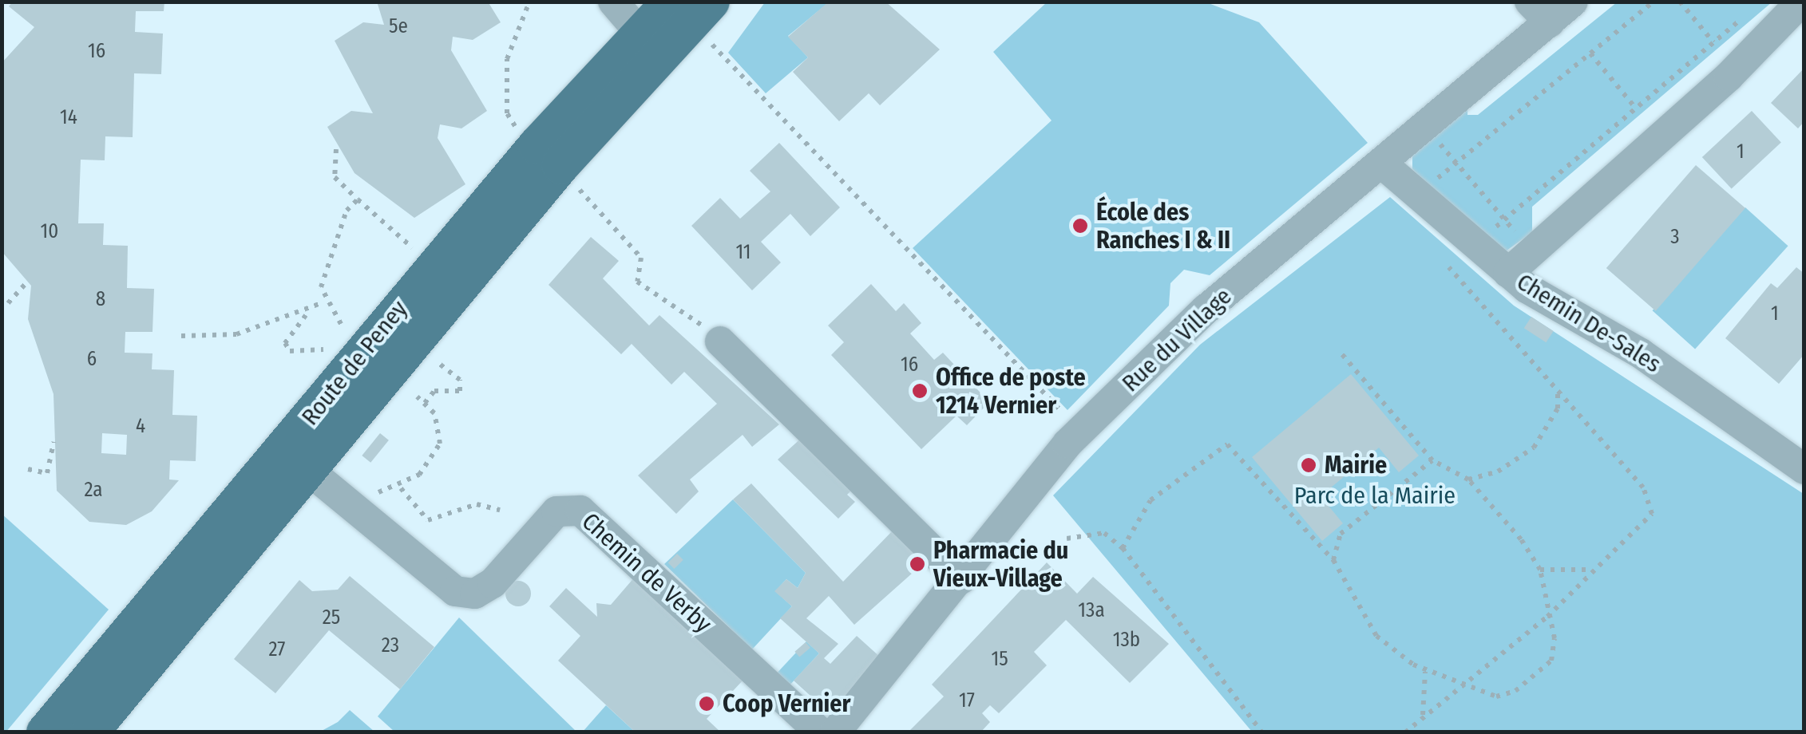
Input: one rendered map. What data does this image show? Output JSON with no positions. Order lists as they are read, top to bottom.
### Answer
{
  "streets": {
    "main road": ["Route de Peney"],
    "street": ["Chemin De-Sales", "Rue du Village", "Chemin de Verby"]
  },
  "crossings": [
    ["Chemin De-Sales", "Rue du Village"],
    ["Route de Peney", "Chemin de Verby"]
  ],
  "parks": ["Parc de la Mairie"],
  "places": [
    "École des Ranches I & II",
    "Office de poste 1214 Vernier",
    "Mairie",
    "Pharmacie du Vieux-Village",
    "Coop Vernier"
  ],
  "house_numbers": [
    "5e",
    "16",
    "14",
    "1",
    "10",
    "3",
    "11",
    "8",
    "1",
    "6",
    "16",
    "4",
    "2a",
    "13a",
    "25",
    "13b",
    "23",
    "27",
    "15",
    "17"
  ]
}
